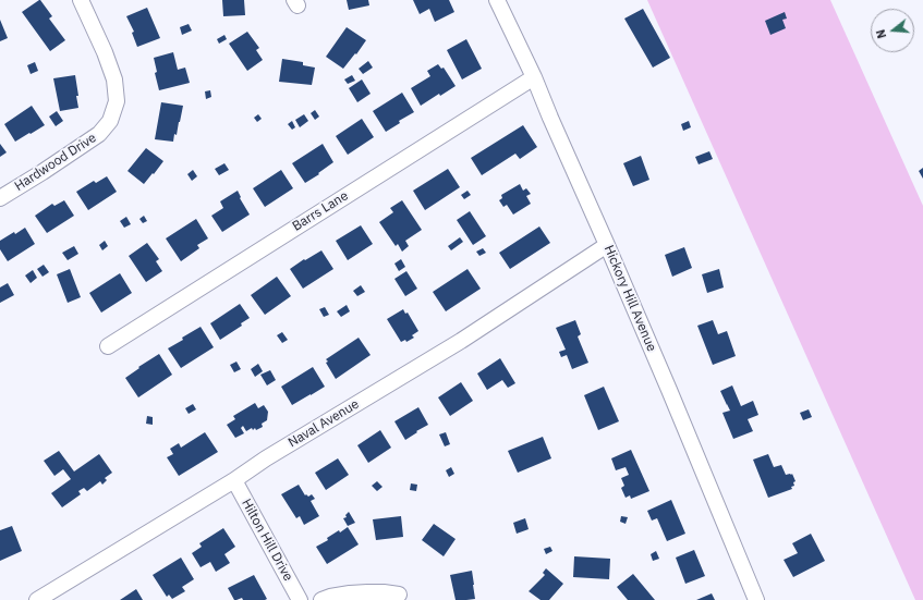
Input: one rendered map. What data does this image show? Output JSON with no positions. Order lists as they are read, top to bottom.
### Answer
{
  "streets": {
    "street": [
      "Hardwood Drive",
      "Barrs Lane",
      "Hickory Hill Avenue",
      "Naval Avenue",
      "Hilton Hill Drive"
    ]
  },
  "crossings": [
    ["Barrs Lane", "Hickory Hill Avenue"],
    ["Hickory Hill Avenue", "Naval Avenue"],
    ["Naval Avenue", "Hilton Hill Drive"]
  ],
  "north": "left"
}
